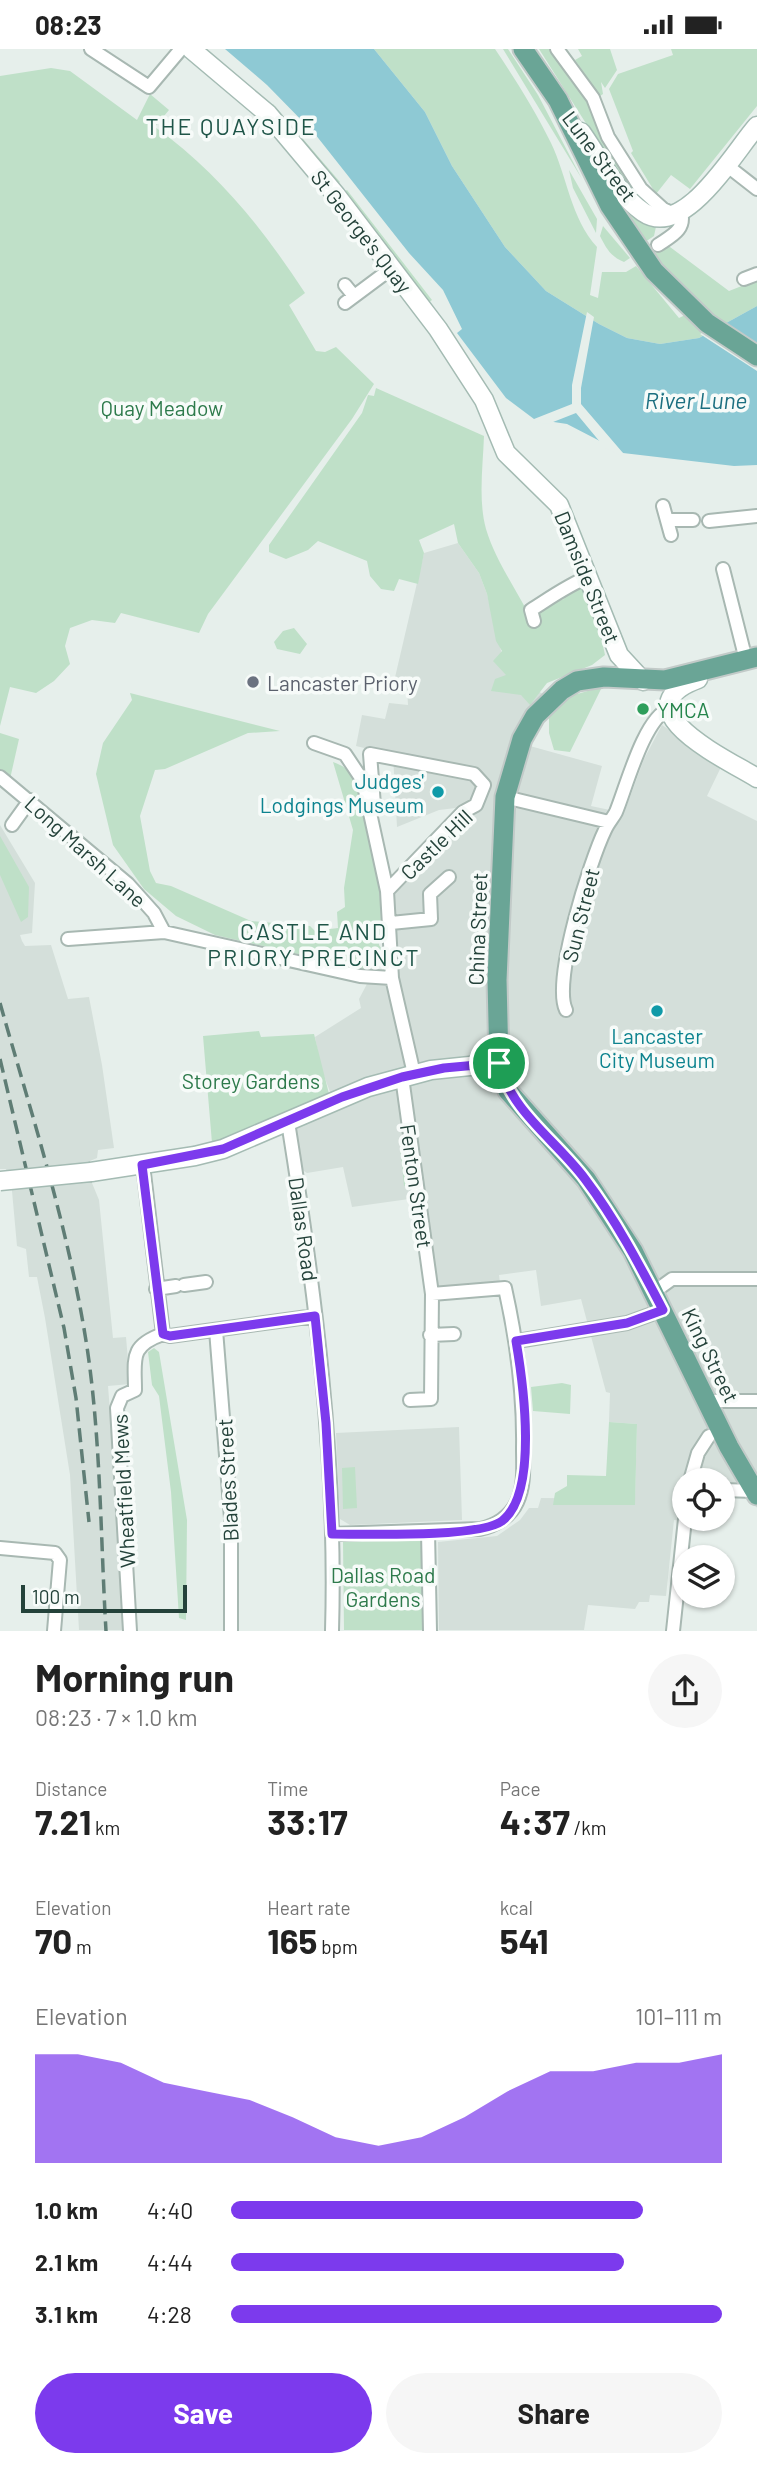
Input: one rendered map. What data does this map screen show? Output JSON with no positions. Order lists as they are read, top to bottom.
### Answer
{
  "streets": {
    "main road": ["China Street", "King Street"],
    "street": [
      "Lune Street",
      "St George's Quay",
      "Damside Street",
      "Castle Hill",
      "Long Marsh Lane",
      "Sun Street",
      "Fenton Street",
      "Dallas Road",
      "Blades Street",
      "Wheatfield Mews"
    ]
  },
  "crossings": [
    ["St George's Quay", "Damside Street"],
    ["Damside Street", "China Street"],
    ["Castle Hill", "Fenton Street"],
    ["China Street", "King Street"]
  ],
  "districts": ["THE QUAYSIDE", "CASTLE AND PRIORY PRECINCT"],
  "water": ["River Lune"],
  "parks": ["Quay Meadow", "Storey Gardens", "Dallas Road Gardens"],
  "places": [
    "Lancaster Priory",
    "YMCA",
    "Judges' Lodgings Museum",
    "Lancaster City Museum"
  ],
  "scale_bar": "100 m",
  "page": {
    "status": "08:23",
    "scale": "100 m",
    "heading": ["Morning run", "08:23 · 7 × 1.0 km"],
    "stats": [
      ["Distance", "7.21 km"],
      ["Time", "33:17"],
      ["Pace", "4:37 /km"],
      ["Elevation", "70 m"],
      ["Heart rate", "165 bpm"],
      ["kcal", "541"]
    ],
    "chart": ["Elevation", "101–111 m"],
    "list": [
      {
        "name": "1.0 km",
        "note": "4:40"
      },
      {
        "name": "2.1 km",
        "note": "4:44"
      },
      {
        "name": "3.1 km",
        "note": "4:28"
      }
    ],
    "buttons": ["Save", "Share"]
  }
}
